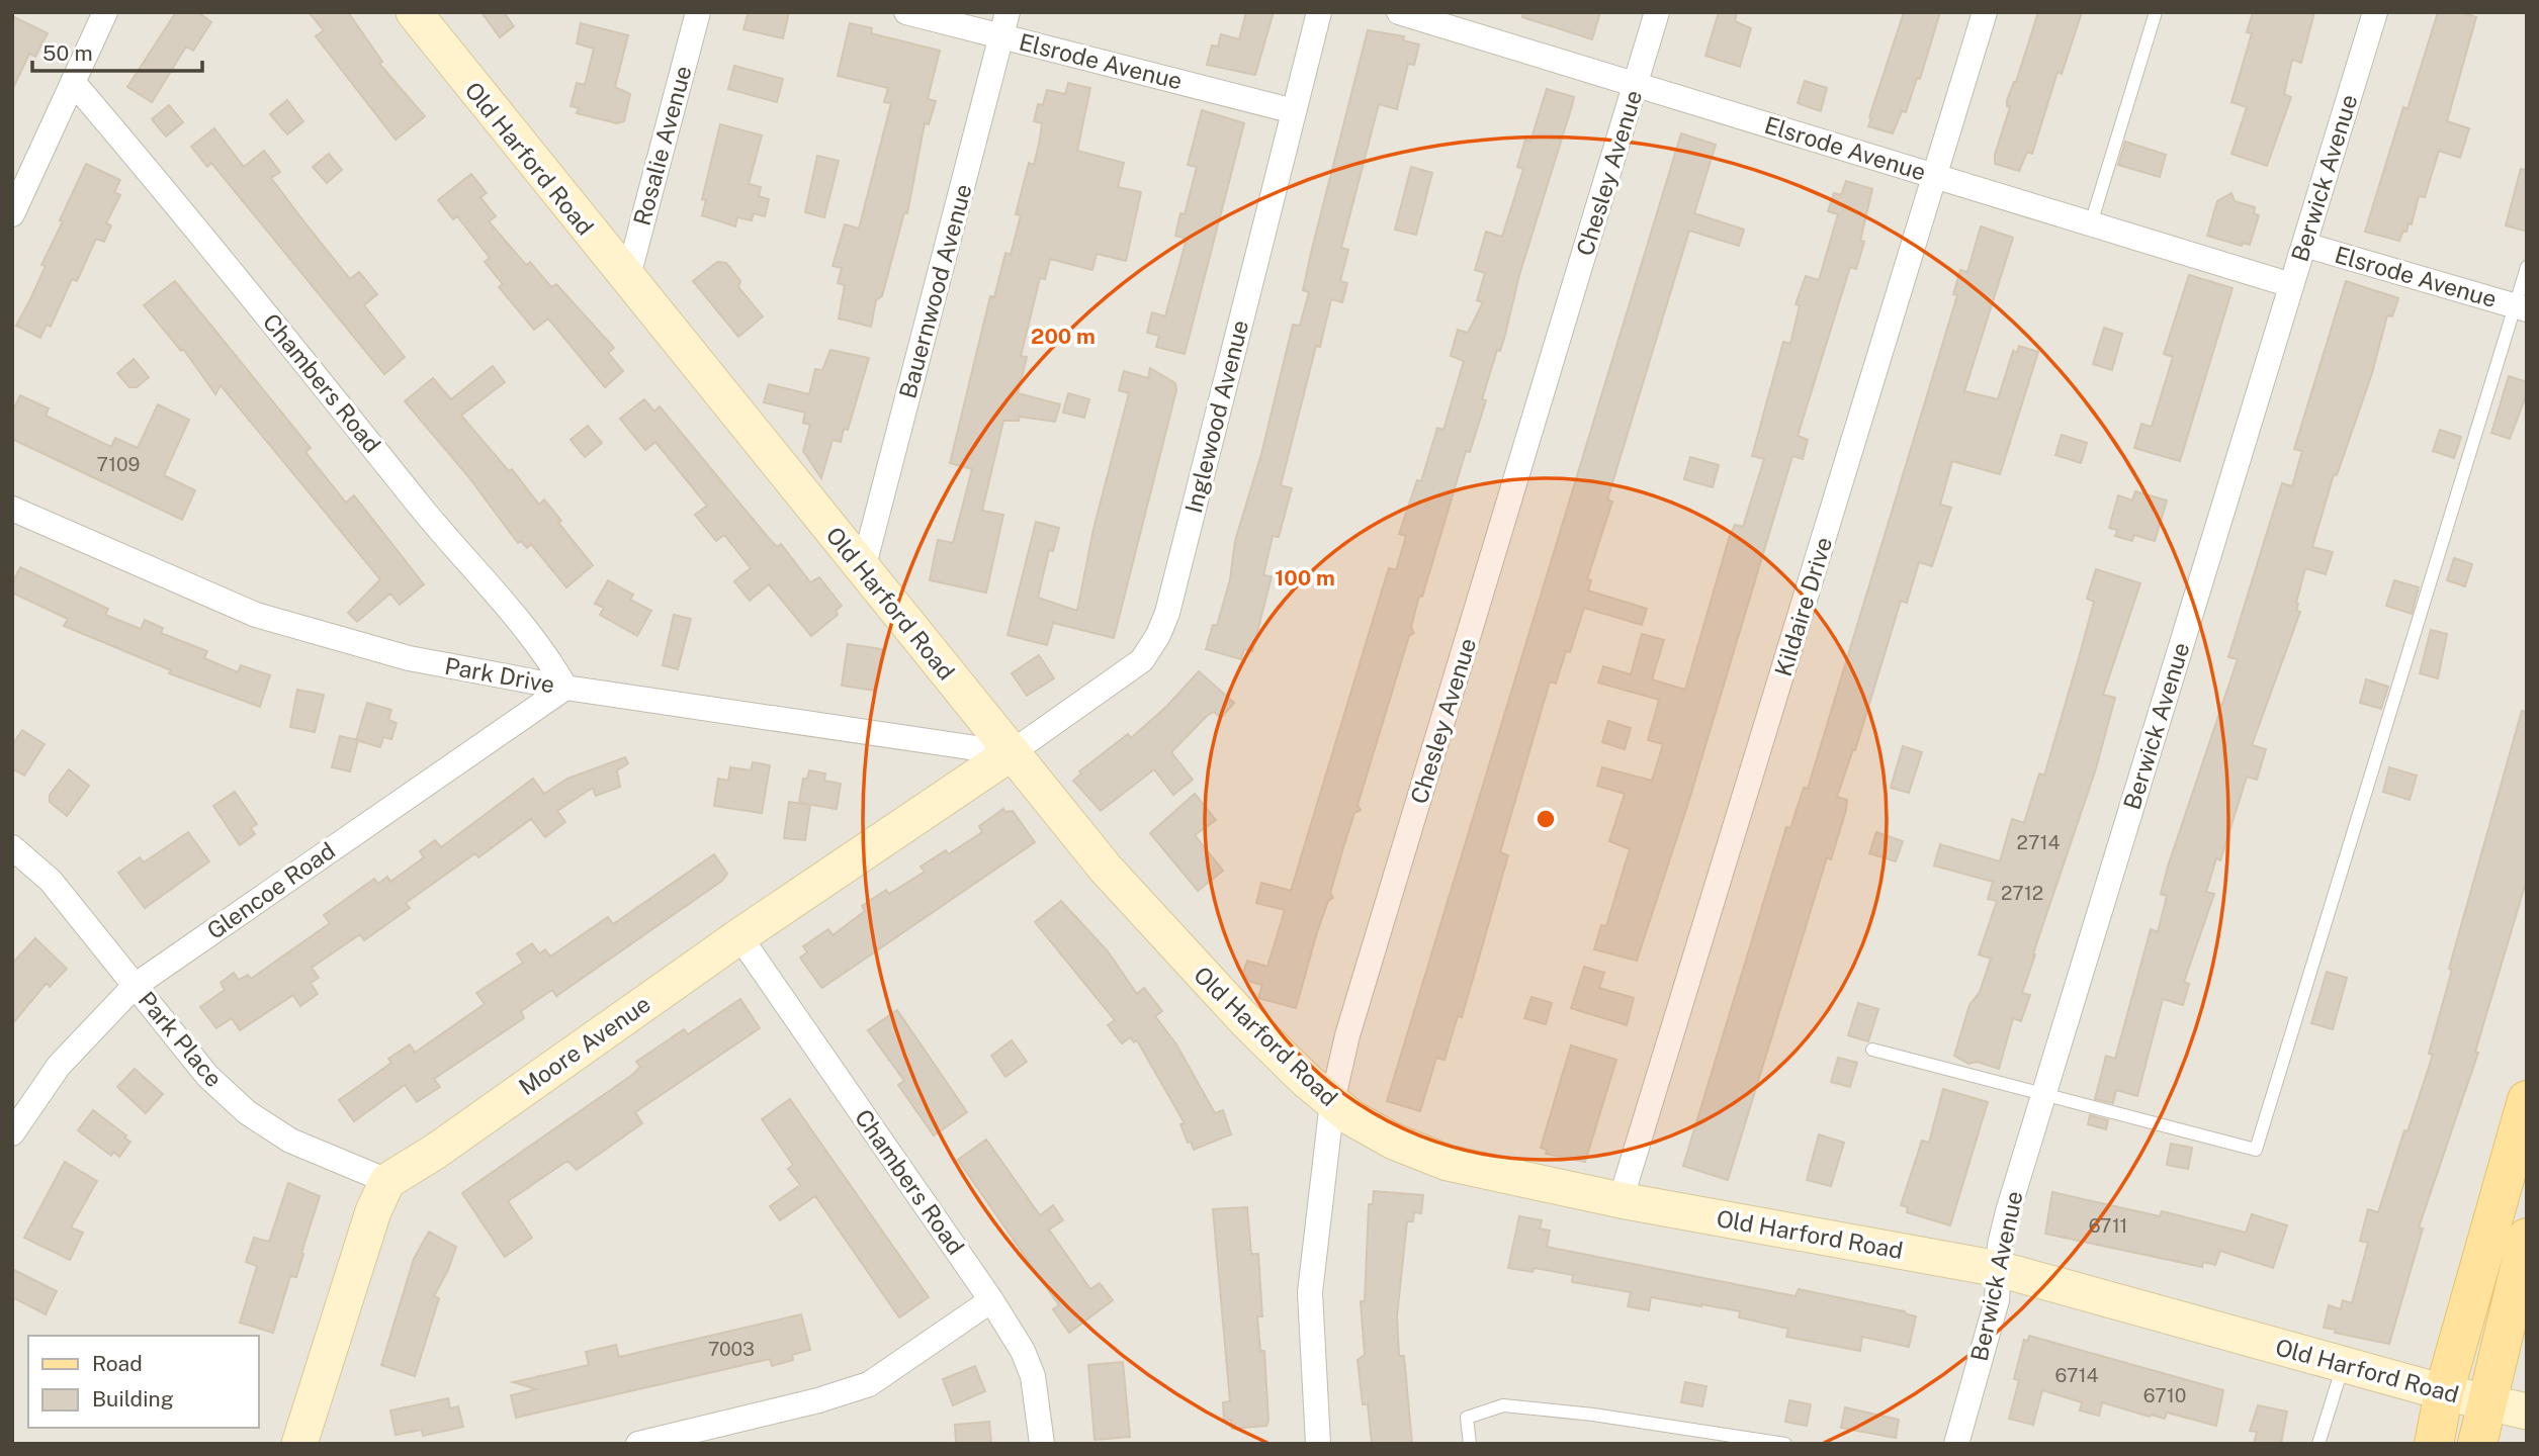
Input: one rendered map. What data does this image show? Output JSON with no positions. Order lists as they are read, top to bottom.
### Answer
{
  "streets": {
    "street": [
      "Elsrode Avenue",
      "Rosalie Avenue",
      "Old Harford Road",
      "Chesley Avenue",
      "Berwick Avenue",
      "Bauernwood Avenue",
      "Chambers Road",
      "Inglewood Avenue",
      "Kildaire Drive",
      "Park Drive",
      "Glencoe Road",
      "Park Place",
      "Moore Avenue"
    ]
  },
  "crossings": [
    ["Elsrode Avenue", "Chesley Avenue"],
    ["Elsrode Avenue", "Berwick Avenue"],
    ["Elsrode Avenue", "Bauernwood Avenue"],
    ["Elsrode Avenue", "Inglewood Avenue"],
    ["Elsrode Avenue", "Kildaire Drive"],
    ["Rosalie Avenue", "Old Harford Road"],
    ["Old Harford Road", "Chesley Avenue"],
    ["Old Harford Road", "Berwick Avenue"],
    ["Old Harford Road", "Bauernwood Avenue"],
    ["Old Harford Road", "Inglewood Avenue"],
    ["Old Harford Road", "Kildaire Drive"],
    ["Old Harford Road", "Park Drive"],
    ["Old Harford Road", "Moore Avenue"],
    ["Chambers Road", "Park Drive"],
    ["Chambers Road", "Glencoe Road"],
    ["Chambers Road", "Moore Avenue"],
    ["Inglewood Avenue", "Park Drive"],
    ["Inglewood Avenue", "Moore Avenue"],
    ["Park Drive", "Glencoe Road"],
    ["Park Drive", "Moore Avenue"],
    ["Glencoe Road", "Park Place"],
    ["Park Place", "Moore Avenue"]
  ],
  "house_numbers": [
    "7109",
    "2714",
    "2712",
    "6711",
    "7003",
    "6714",
    "6710"
  ],
  "legend": ["Road", "Building"],
  "scale_bar": "50 m",
  "rings": ["200 m", "100 m"]
}
